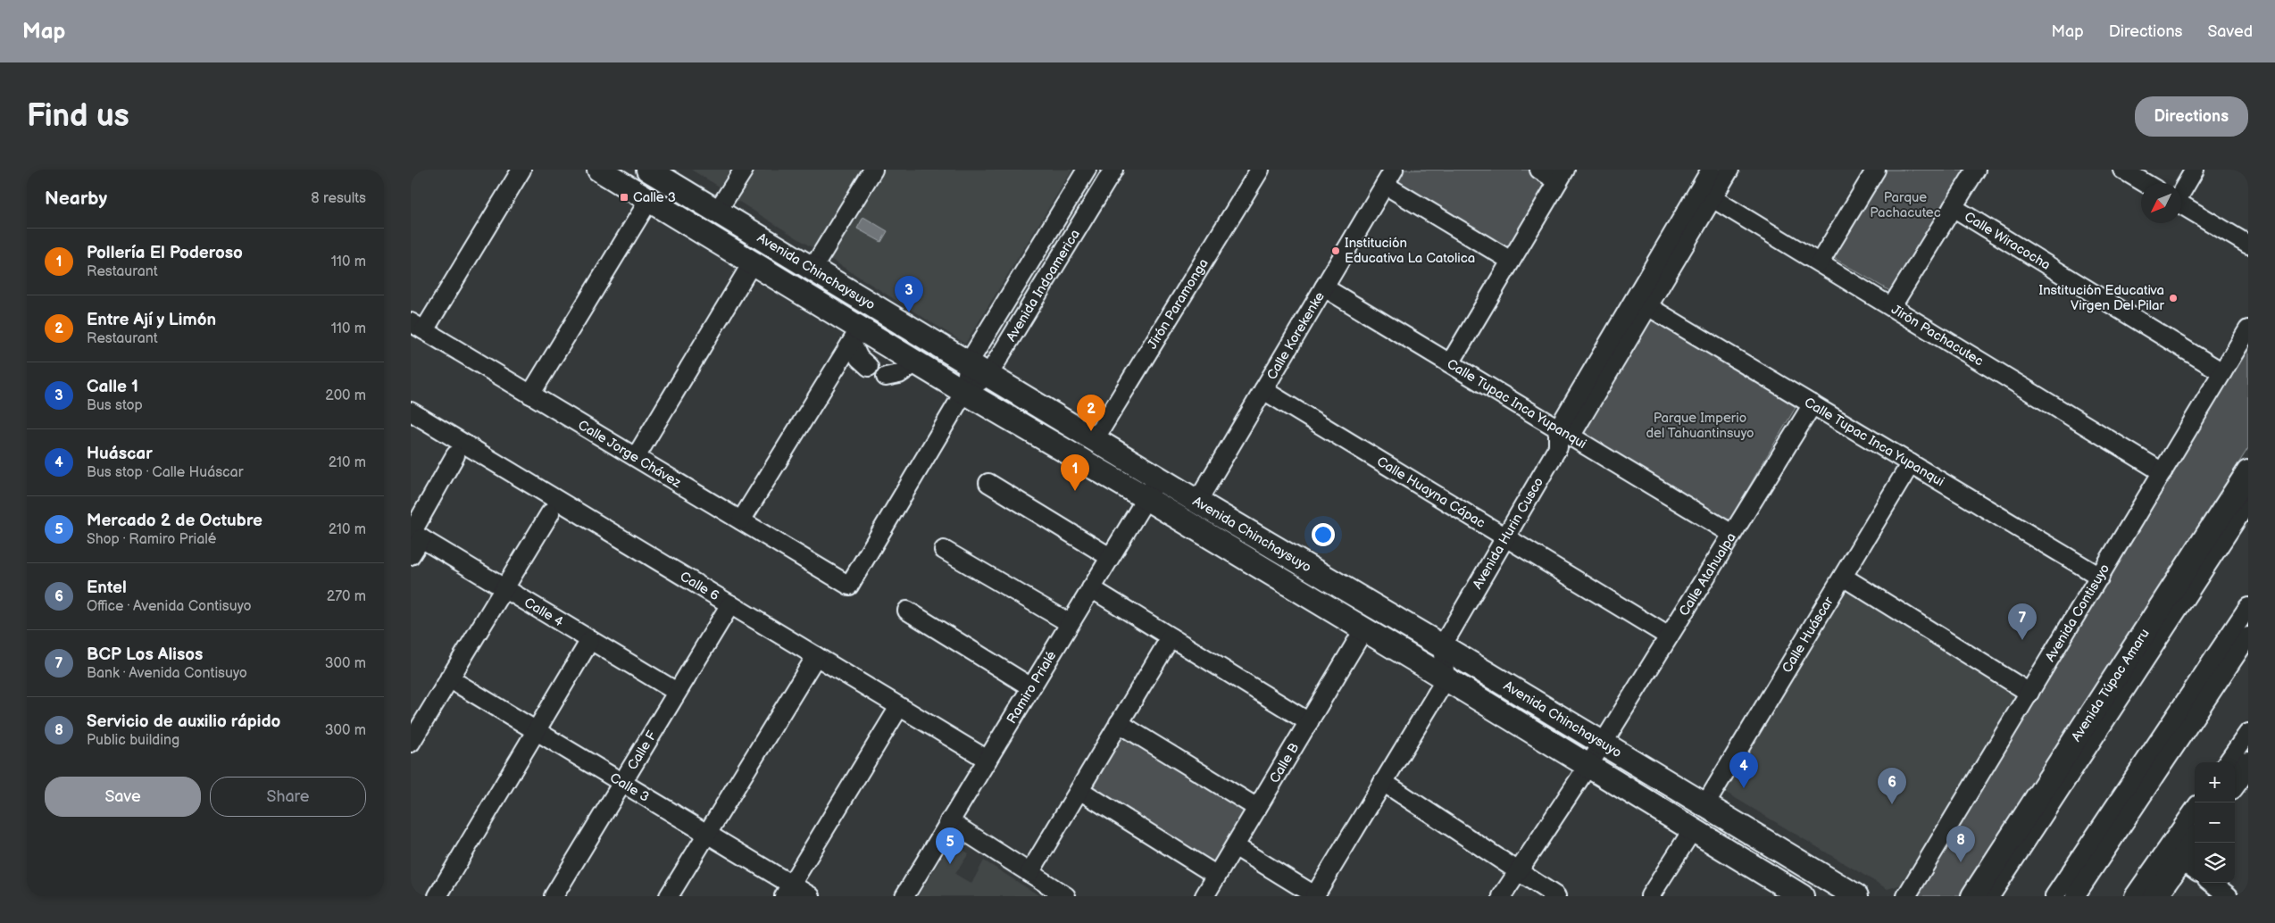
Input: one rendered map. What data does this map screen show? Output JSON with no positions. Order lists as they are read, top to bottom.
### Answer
{
  "streets": {
    "main road": ["Avenida Chinchaysuyo", "Avenida Túpac Amaru"],
    "street": [
      "Calle Wiracocha",
      "Avenida Indoamerica",
      "Jirón Paramonga",
      "Jirón Pachacutec",
      "Calle Korekenke",
      "Calle Tupac Inca Yupanqui",
      "Calle Jorge Chávez",
      "Calle Huayna Cápac",
      "Avenida Hurin Cusco",
      "Calle Atahualpa",
      "Calle 6",
      "Calle 4",
      "Avenida Contisuyo",
      "Calle Huáscar",
      "Ramiro Prialé",
      "Calle F",
      "Calle B",
      "Calle 3"
    ]
  },
  "crossings": [
    ["Calle Wiracocha", "Avenida Contisuyo"],
    ["Avenida Chinchaysuyo", "Avenida Indoamerica"],
    ["Avenida Chinchaysuyo", "Jirón Paramonga"],
    ["Avenida Chinchaysuyo", "Calle Korekenke"],
    ["Avenida Chinchaysuyo", "Avenida Hurin Cusco"],
    ["Avenida Chinchaysuyo", "Calle Atahualpa"],
    ["Avenida Chinchaysuyo", "Calle Huáscar"],
    ["Avenida Chinchaysuyo", "Ramiro Prialé"],
    ["Avenida Chinchaysuyo", "Calle B"],
    ["Avenida Indoamerica", "Calle Jorge Chávez"],
    ["Jirón Pachacutec", "Avenida Hurin Cusco"],
    ["Jirón Pachacutec", "Avenida Contisuyo"],
    ["Calle Korekenke", "Calle Tupac Inca Yupanqui"],
    ["Calle Korekenke", "Calle Huayna Cápac"],
    ["Calle Tupac Inca Yupanqui", "Avenida Hurin Cusco"],
    ["Calle Tupac Inca Yupanqui", "Calle Atahualpa"],
    ["Calle Tupac Inca Yupanqui", "Avenida Contisuyo"],
    ["Calle Tupac Inca Yupanqui", "Calle Huáscar"],
    ["Calle Huayna Cápac", "Avenida Hurin Cusco"],
    ["Calle Huayna Cápac", "Calle Atahualpa"],
    ["Calle 6", "Ramiro Prialé"],
    ["Calle 6", "Calle F"],
    ["Calle 4", "Calle F"],
    ["Calle F", "Calle 3"]
  ],
  "parks": ["Parque Pachacutec", "Parque Imperio del Tahuantinsuyo"],
  "places": {
    "transit": ["Calle 3"],
    "other": ["Institución Educativa La Catolica", "Institución Educativa Virgen Del Pilar"]
  },
  "north": "bottom left",
  "page": {
    "header": "Map",
    "nav": ["Map", "Directions", "Saved"],
    "buttons": [
      "Directions",
      ["Save", "Share"]
    ],
    "title": "Find us",
    "heading": ["Nearby", "8 results"],
    "list": [
      {
        "mark": "1",
        "name": "Pollería El Poderoso",
        "note": "Restaurant",
        "value": "110 m"
      },
      {
        "mark": "2",
        "name": "Entre Ají y Limón",
        "note": "Restaurant",
        "value": "110 m"
      },
      {
        "mark": "3",
        "name": "Calle 1",
        "note": "Bus stop",
        "value": "200 m"
      },
      {
        "mark": "4",
        "name": "Huáscar",
        "note": "Bus stop · Calle Huáscar",
        "value": "210 m"
      },
      {
        "mark": "5",
        "name": "Mercado 2 de Octubre",
        "note": "Shop · Ramiro Prialé",
        "value": "210 m"
      },
      {
        "mark": "6",
        "name": "Entel",
        "note": "Office · Avenida Contisuyo",
        "value": "270 m"
      },
      {
        "mark": "7",
        "name": "BCP Los Alisos",
        "note": "Bank · Avenida Contisuyo",
        "value": "300 m"
      },
      {
        "mark": "8",
        "name": "Servicio de auxilio rápido",
        "note": "Public building",
        "value": "300 m"
      }
    ],
    "pins": [
      "3",
      "2",
      "1",
      "7",
      "4",
      "6",
      "8",
      "5"
    ],
    "map_buttons": ["+", "−"]
  }
}
